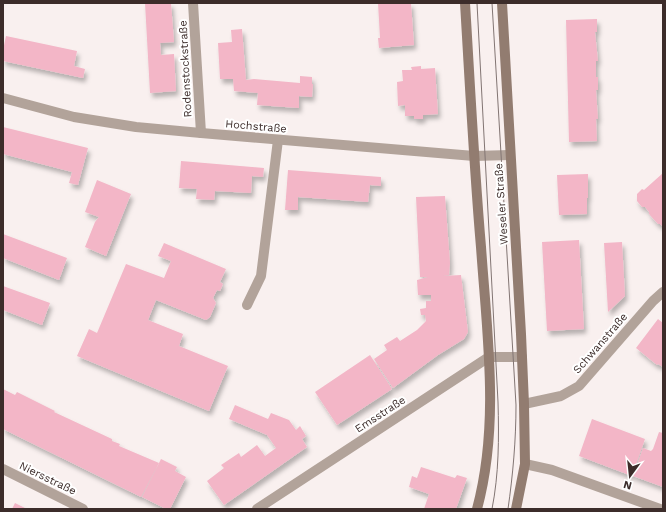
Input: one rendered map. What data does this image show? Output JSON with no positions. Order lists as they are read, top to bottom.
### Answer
{
  "streets": {
    "main road": ["Weseler Straße"],
    "street": [
      "Rodenstockstraße",
      "Hochstraße",
      "Schwanstraße",
      "Emsstraße",
      "Niersstraße"
    ]
  },
  "crossings": [
    ["Rodenstockstraße", "Hochstraße"],
    ["Hochstraße", "Weseler Straße"],
    ["Weseler Straße", "Schwanstraße"]
  ],
  "north": "bottom"
}
